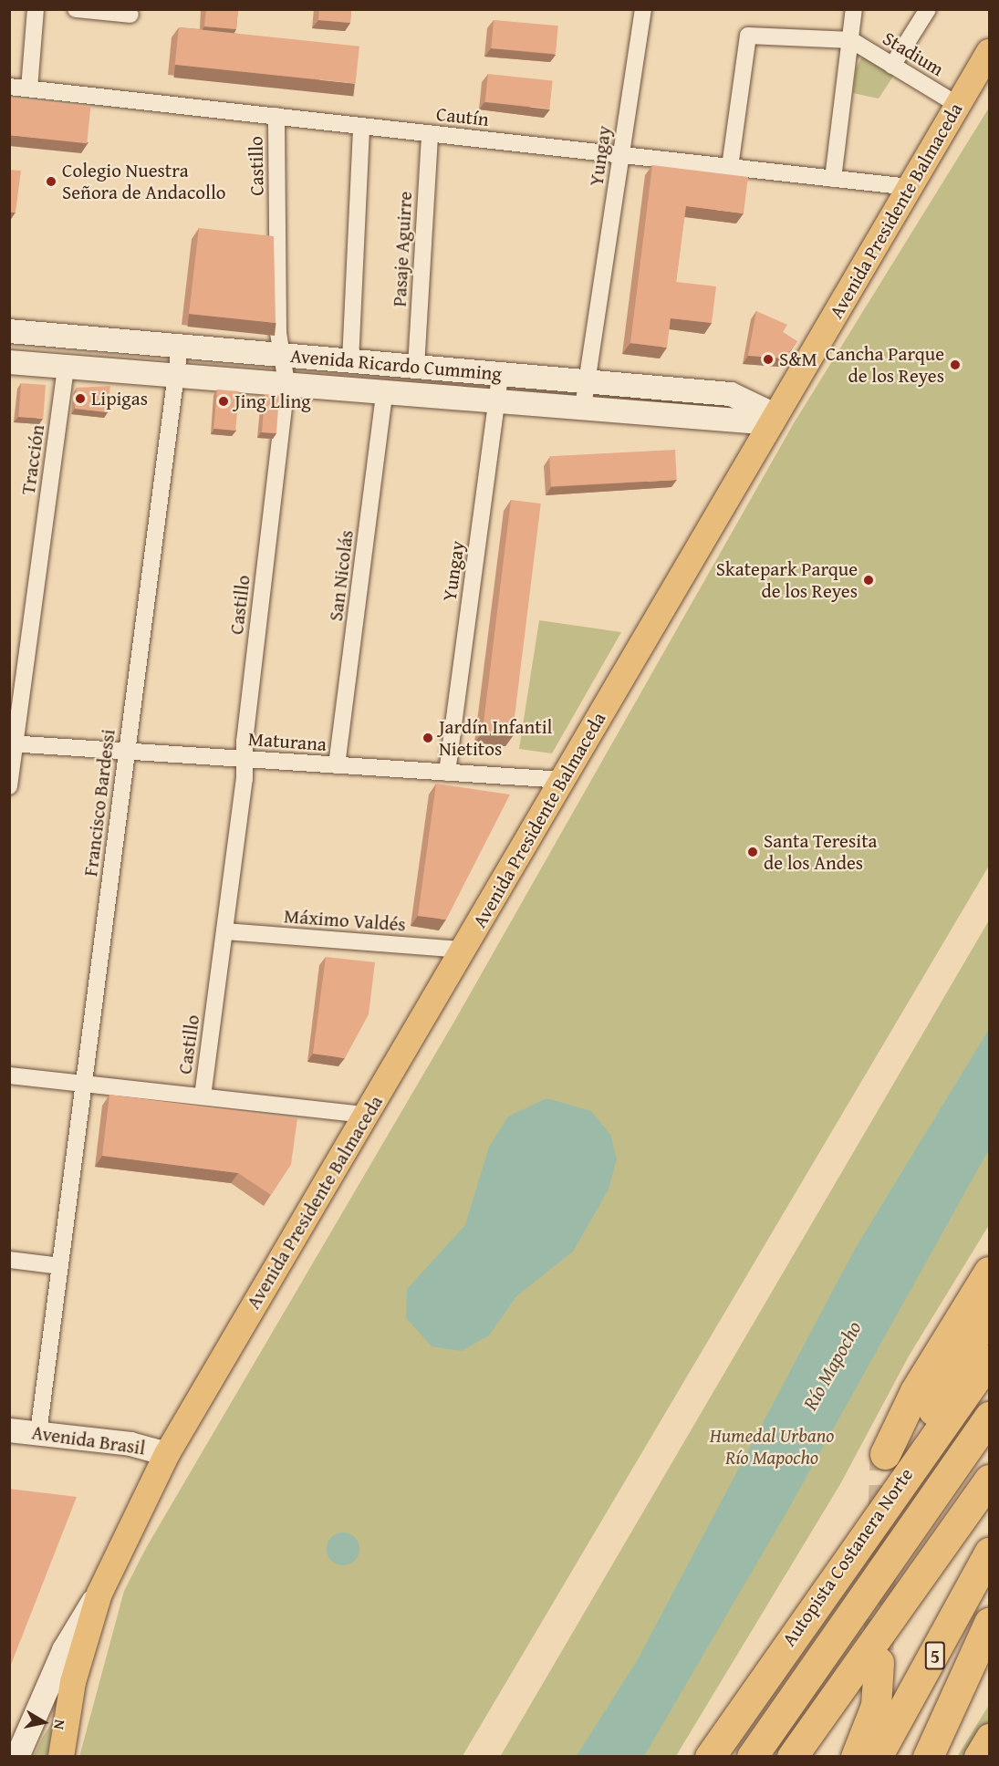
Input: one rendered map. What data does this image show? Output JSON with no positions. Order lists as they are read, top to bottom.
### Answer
{
  "streets": {
    "highway": ["Autopista Costanera Norte", "5"],
    "main road": ["Avenida Presidente Balmaceda", "Avenida Ricardo Cumming", "Avenida Brasil"],
    "street": [
      "Stadium",
      "Cautín",
      "Yungay",
      "Castillo",
      "Pasaje Aguirre",
      "Tracción",
      "San Nicolás",
      "Maturana",
      "Francisco Bardessi",
      "Máximo Valdés"
    ]
  },
  "crossings": [
    ["Stadium", "Cautín"],
    ["Stadium", "Avenida Presidente Balmaceda"],
    ["Cautín", "Yungay"],
    ["Cautín", "Castillo"],
    ["Cautín", "Avenida Presidente Balmaceda"],
    ["Cautín", "Pasaje Aguirre"],
    ["Yungay", "Avenida Ricardo Cumming"],
    ["Yungay", "Maturana"],
    ["Castillo", "Avenida Ricardo Cumming"],
    ["Castillo", "Maturana"],
    ["Castillo", "Máximo Valdés"],
    ["Avenida Presidente Balmaceda", "Avenida Ricardo Cumming"],
    ["Avenida Presidente Balmaceda", "Maturana"],
    ["Avenida Presidente Balmaceda", "Máximo Valdés"],
    ["Avenida Presidente Balmaceda", "Avenida Brasil"],
    ["Pasaje Aguirre", "Avenida Ricardo Cumming"],
    ["Avenida Ricardo Cumming", "Tracción"],
    ["Avenida Ricardo Cumming", "San Nicolás"],
    ["Avenida Ricardo Cumming", "Francisco Bardessi"],
    ["Tracción", "Maturana"],
    ["San Nicolás", "Maturana"],
    ["Maturana", "Francisco Bardessi"],
    ["Francisco Bardessi", "Avenida Brasil"]
  ],
  "water": ["Río Mapocho"],
  "parks": ["Humedal Urbano Río Mapocho"],
  "places": [
    "Colegio Nuestra Señora de Andacollo",
    "S&M",
    "Cancha Parque de los Reyes",
    "Lipigas",
    "Jing Lling",
    "Skatepark Parque de los Reyes",
    "Jardín Infantil Nietitos",
    "Santa Teresita de los Andes"
  ],
  "north": "right"
}
